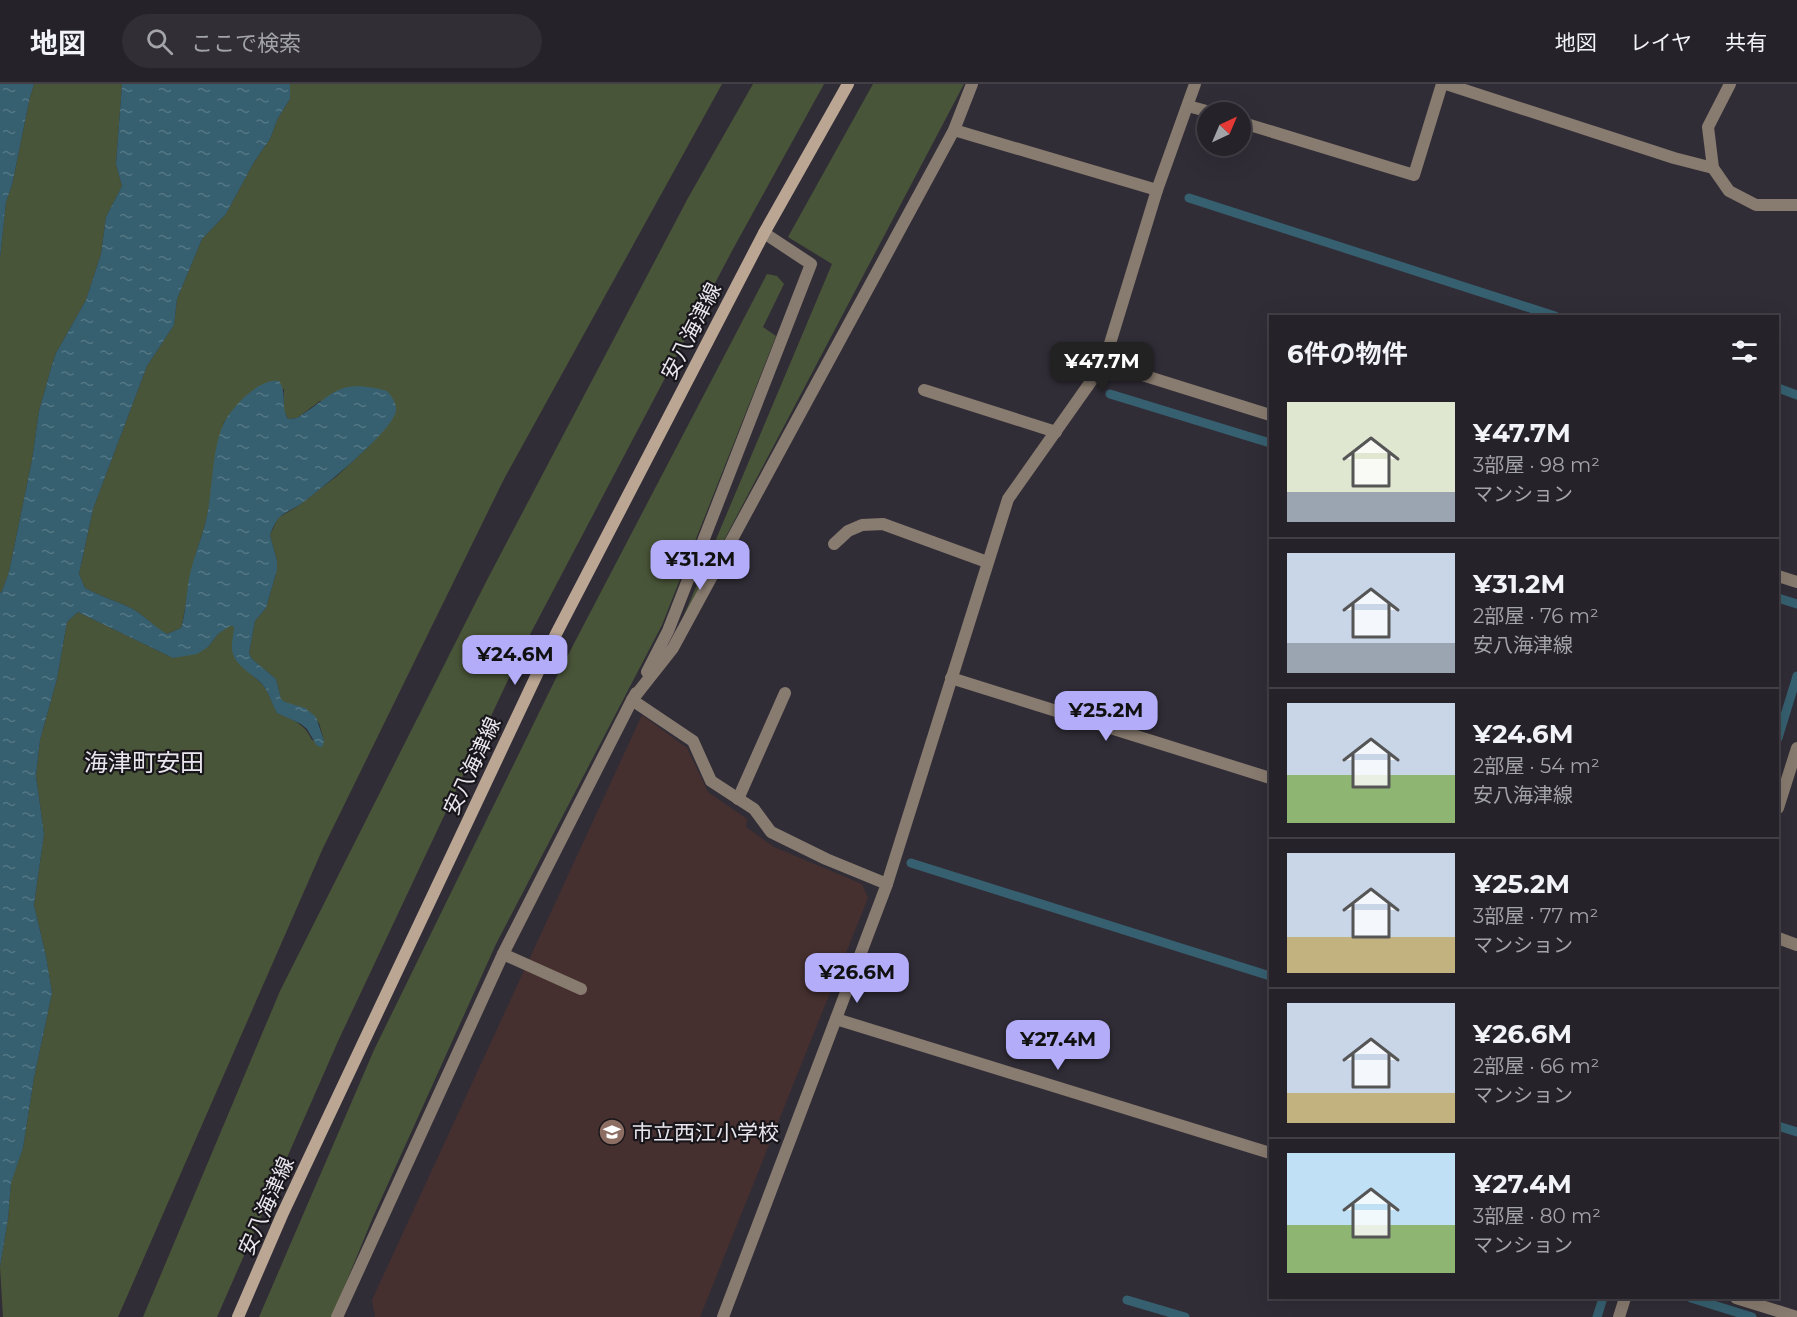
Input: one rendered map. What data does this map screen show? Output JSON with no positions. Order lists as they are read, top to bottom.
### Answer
{
  "streets": {
    "main road": ["安八海津線"]
  },
  "districts": ["海津町安田"],
  "places": {
    "school or university": ["市立西江小学校"]
  },
  "north": "top right",
  "page": {
    "header": "地図",
    "search": "ここで検索",
    "nav": ["地図", "レイヤ", "共有"],
    "heading": "6件の物件",
    "price": [
      "¥47.7M",
      "¥31.2M",
      "¥24.6M",
      "¥25.2M",
      "¥26.6M",
      "¥27.4M"
    ],
    "list": [
      {
        "name": "¥47.7M",
        "note": "3部屋 · 98 m² · マンション"
      },
      {
        "name": "¥31.2M",
        "note": "2部屋 · 76 m² · 安八海津線"
      },
      {
        "name": "¥24.6M",
        "note": "2部屋 · 54 m² · 安八海津線"
      },
      {
        "name": "¥25.2M",
        "note": "3部屋 · 77 m² · マンション"
      },
      {
        "name": "¥26.6M",
        "note": "2部屋 · 66 m² · マンション"
      },
      {
        "name": "¥27.4M",
        "note": "3部屋 · 80 m² · マンション"
      }
    ]
  }
}
